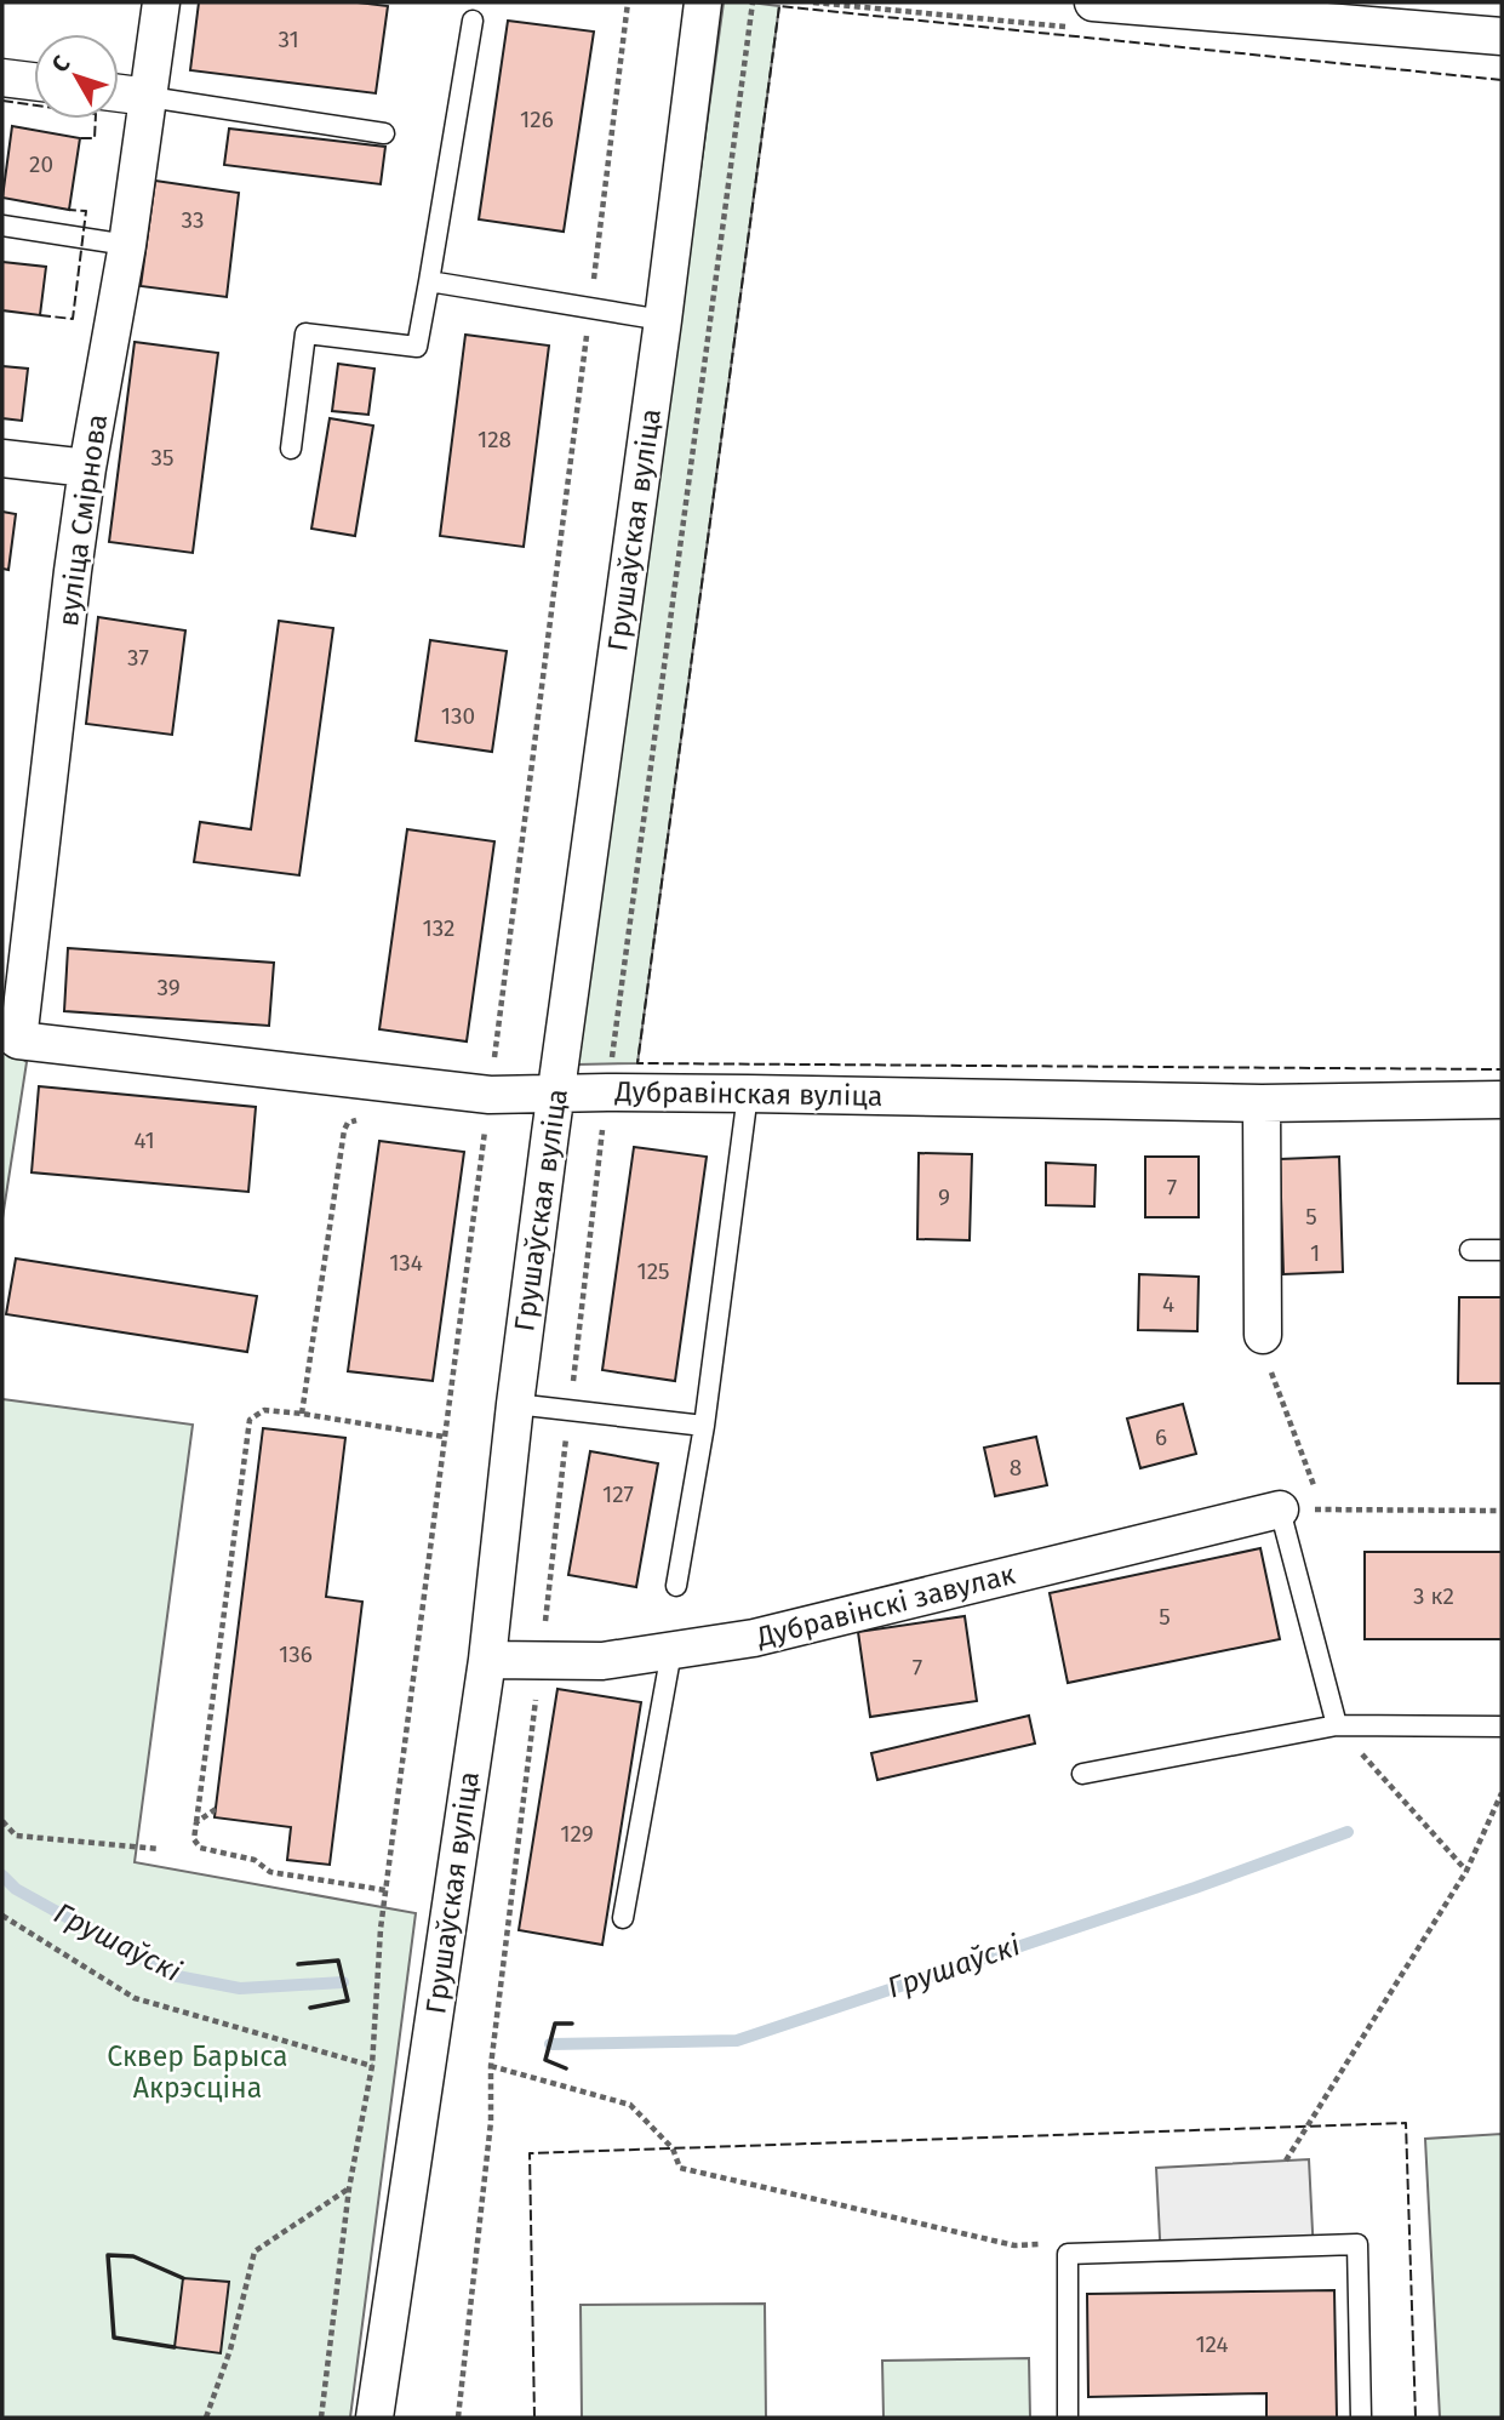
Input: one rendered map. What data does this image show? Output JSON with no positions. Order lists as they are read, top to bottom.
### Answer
{
  "streets": {
    "street": [
      "вуліца Смірнова",
      "Грушаўская вуліца",
      "Дубравінская вуліца",
      "Дубравінскі завулак"
    ]
  },
  "crossings": [
    ["вуліца Смірнова", "Дубравінская вуліца"],
    ["Грушаўская вуліца", "Дубравінская вуліца"],
    ["Грушаўская вуліца", "Дубравінскі завулак"]
  ],
  "water": ["Грушаўскі"],
  "parks": ["Сквер Барыса Акрэсціна"],
  "house_numbers": [
    "31",
    "126",
    "20",
    "33",
    "128",
    "35",
    "37",
    "130",
    "132",
    "39",
    "41",
    "7",
    "9",
    "5",
    "1",
    "134",
    "125",
    "4",
    "6",
    "8",
    "127",
    "3 к2",
    "5",
    "136",
    "7",
    "129",
    "124"
  ],
  "north": "top left"
}
